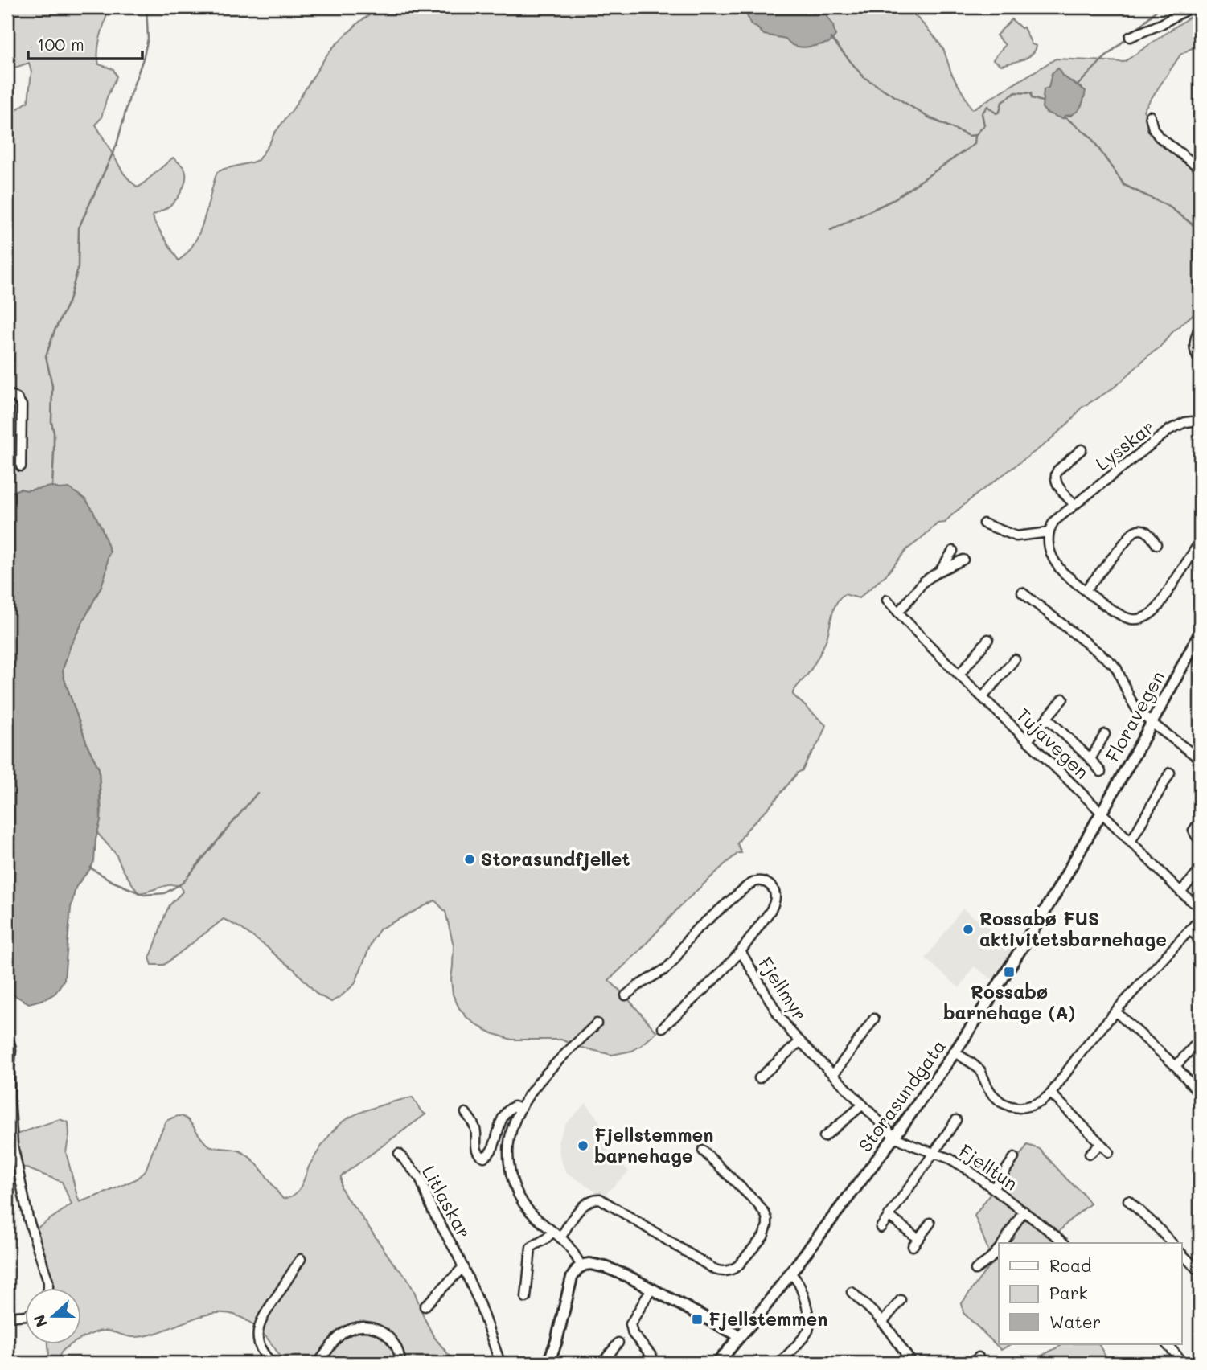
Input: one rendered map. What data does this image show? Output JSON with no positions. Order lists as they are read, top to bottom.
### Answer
{
  "streets": {
    "street": [
      "Lysskar",
      "Floravegen",
      "Tujavegen",
      "Fjellmyr",
      "Storasundgata",
      "Fjelltun",
      "Litlaskar"
    ]
  },
  "crossings": [
    ["Floravegen", "Tujavegen"],
    ["Floravegen", "Storasundgata"],
    ["Tujavegen", "Storasundgata"],
    ["Fjellmyr", "Storasundgata"],
    ["Fjellmyr", "Fjelltun"],
    ["Storasundgata", "Fjelltun"]
  ],
  "places": {
    "other": ["Storasundfjellet", "Rossabø FUS aktivitetsbarnehage", "Fjellstemmen barnehage"],
    "transit": ["Rossabø barnehage (A)", "Fjellstemmen"]
  },
  "legend": ["Road", "Park", "Water"],
  "scale_bar": "100 m",
  "north": "left"
}
